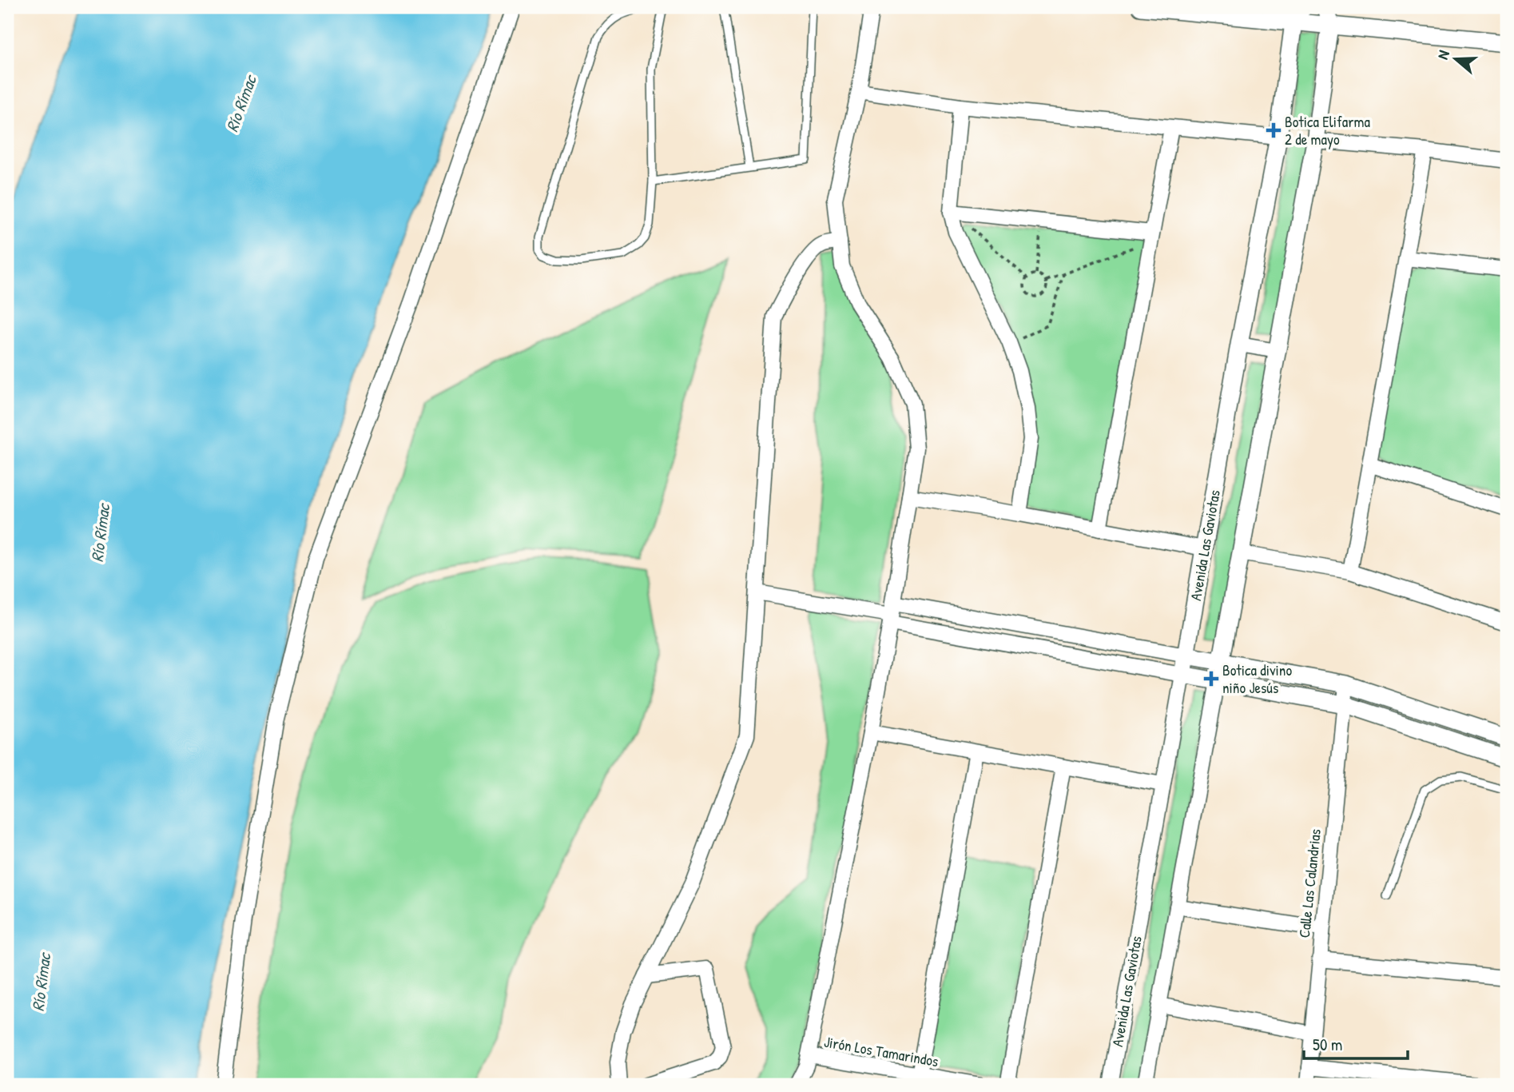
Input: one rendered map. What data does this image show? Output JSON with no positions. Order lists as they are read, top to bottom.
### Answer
{
  "streets": {
    "street": ["Avenida Las Gaviotas", "Calle Las Calandrias", "Jirón Los Tamarindos"]
  },
  "water": ["Río Rímac"],
  "places": {
    "health": ["Botica Elifarma 2 de mayo", "Botica divino niño Jesús"]
  },
  "scale_bar": "50 m",
  "north": "left"
}
